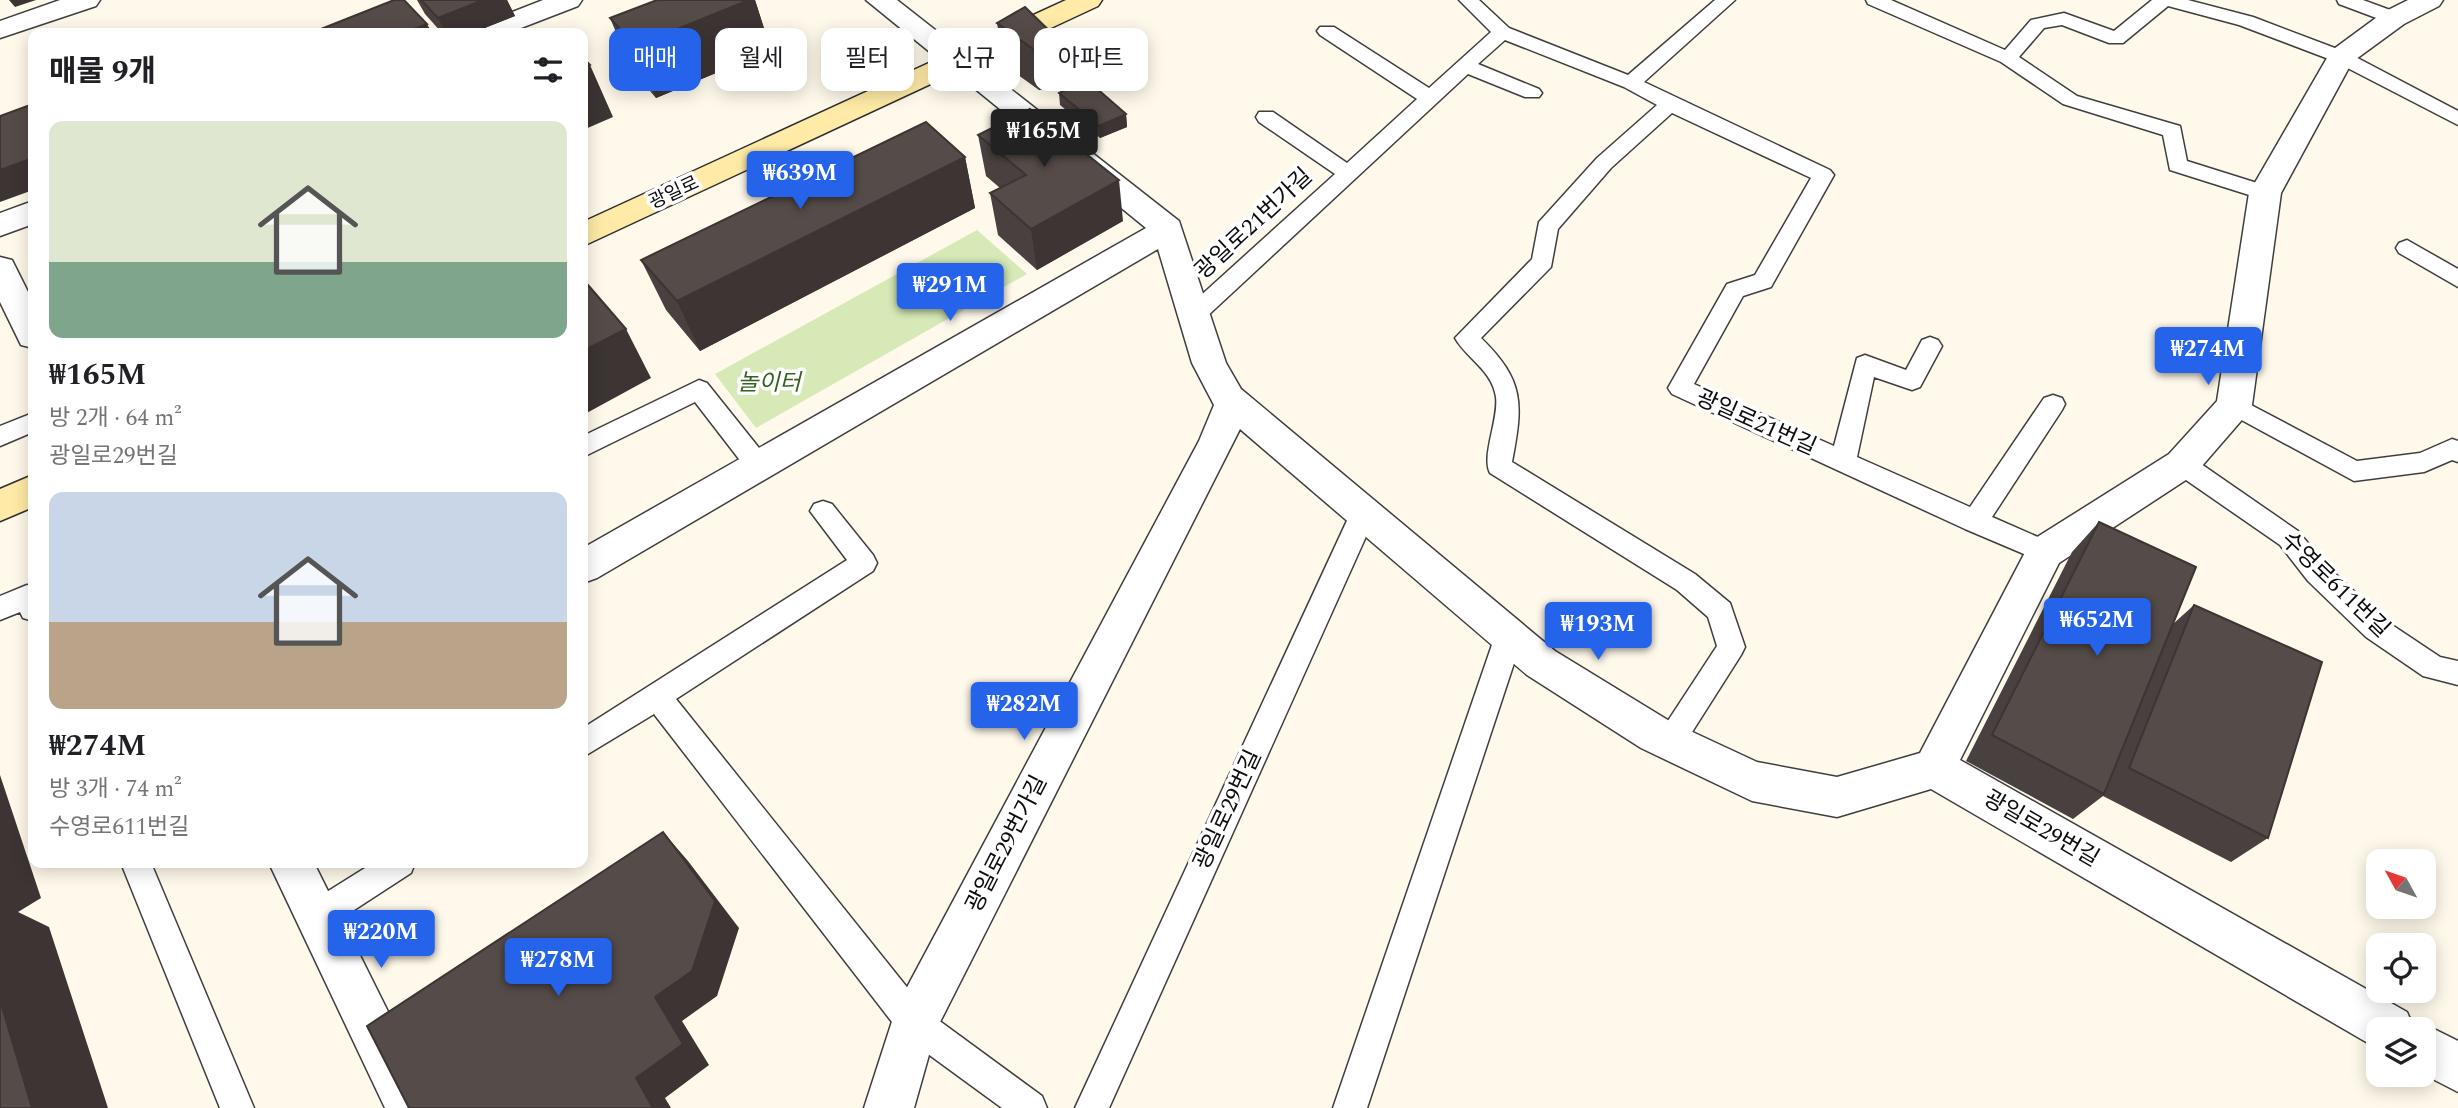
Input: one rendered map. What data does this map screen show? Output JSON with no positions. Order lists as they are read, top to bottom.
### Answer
{
  "streets": {
    "street": ["광일로", "광일로29번길", "광일로29번가길"],
    "lane": ["광일로21번가길", "광일로21번길", "수영로611번길"]
  },
  "crossings": [
    ["광일로21번가길", "광일로21번길"]
  ],
  "parks": ["놀이터"],
  "north": "top left",
  "page": {
    "chip": [
      "매매",
      "월세",
      "필터",
      "신규",
      "아파트"
    ],
    "heading": "매물 9개",
    "price": [
      "₩165M",
      "₩639M",
      "₩291M",
      "₩274M",
      "₩652M",
      "₩193M",
      "₩282M",
      "₩220M",
      "₩278M"
    ],
    "list": [
      {
        "name": "₩165M",
        "note": "방 2개 · 64 m² · 광일로29번길"
      },
      {
        "name": "₩274M",
        "note": "방 3개 · 74 m² · 수영로611번길"
      }
    ]
  }
}
